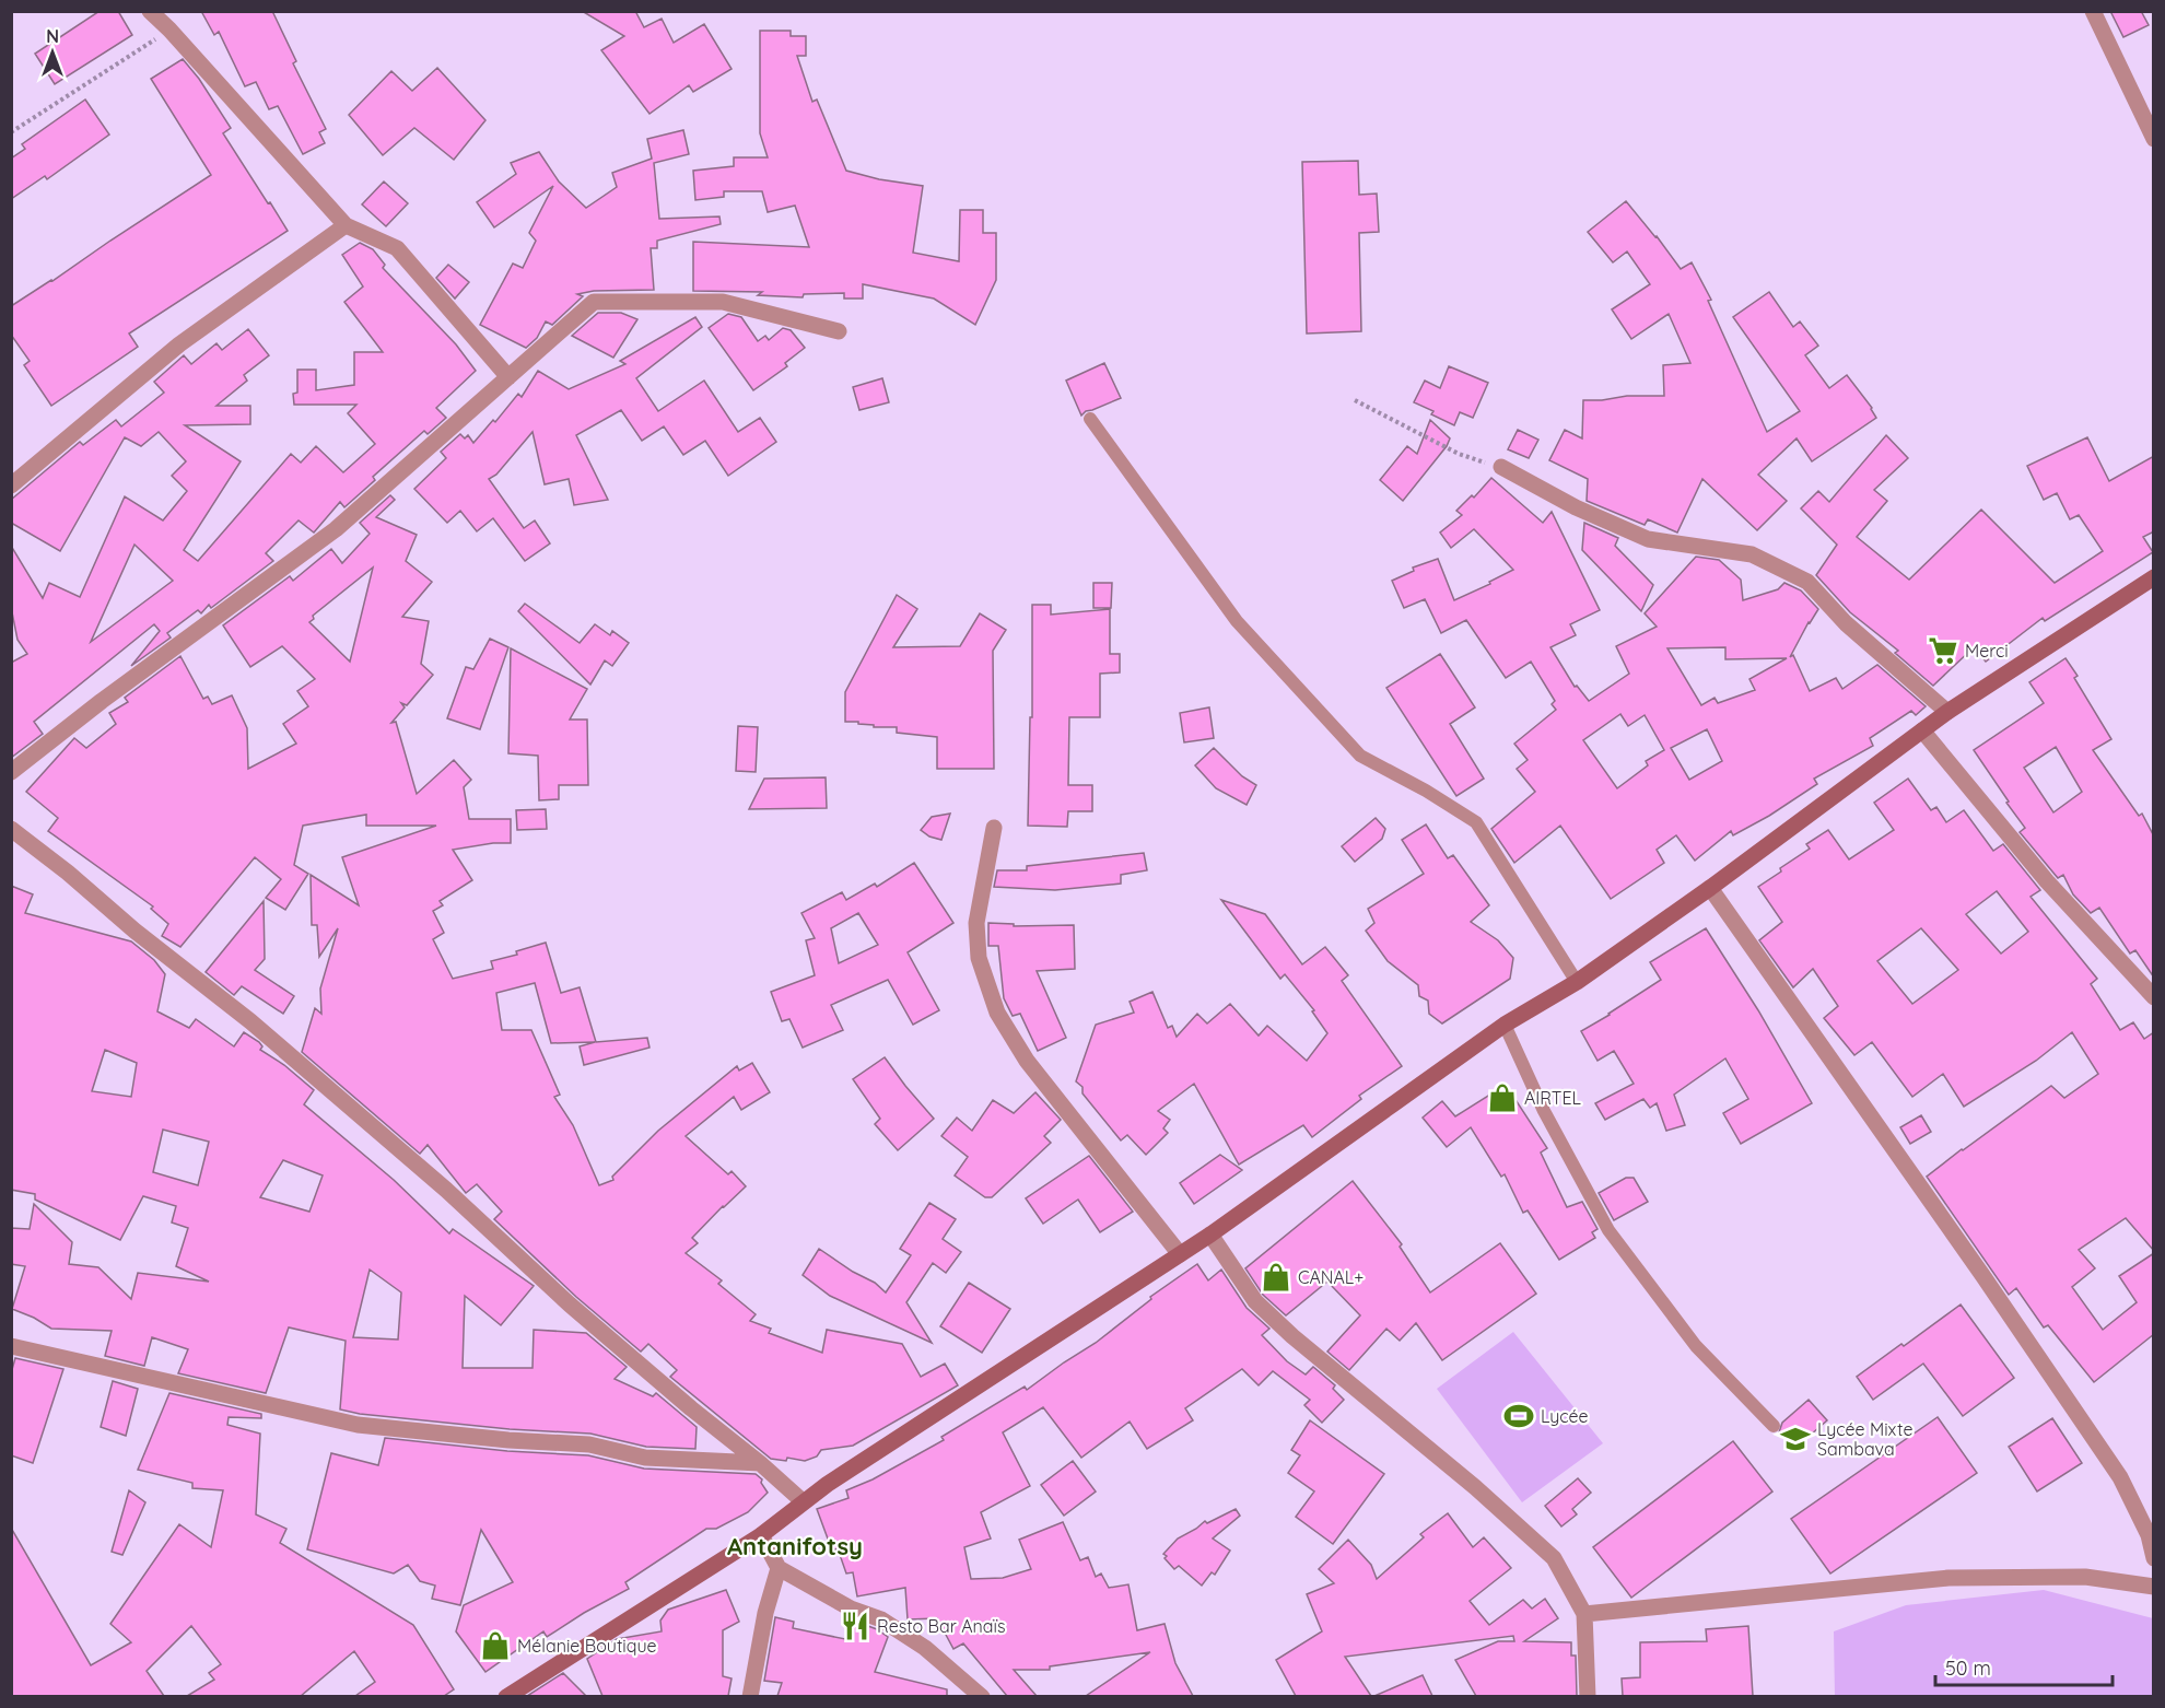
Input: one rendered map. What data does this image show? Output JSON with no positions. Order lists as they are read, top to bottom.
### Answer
{
  "districts": ["Antanifotsy"],
  "places": {
    "supermarket": ["Merci"],
    "shop": ["AIRTEL", "CANAL+", "Mélanie Boutique"],
    "sports": ["Lycée"],
    "school or university": ["Lycée Mixte Sambava"],
    "restaurant": ["Resto Bar Anaïs"]
  },
  "scale_bar": "50 m",
  "north": "top"
}
